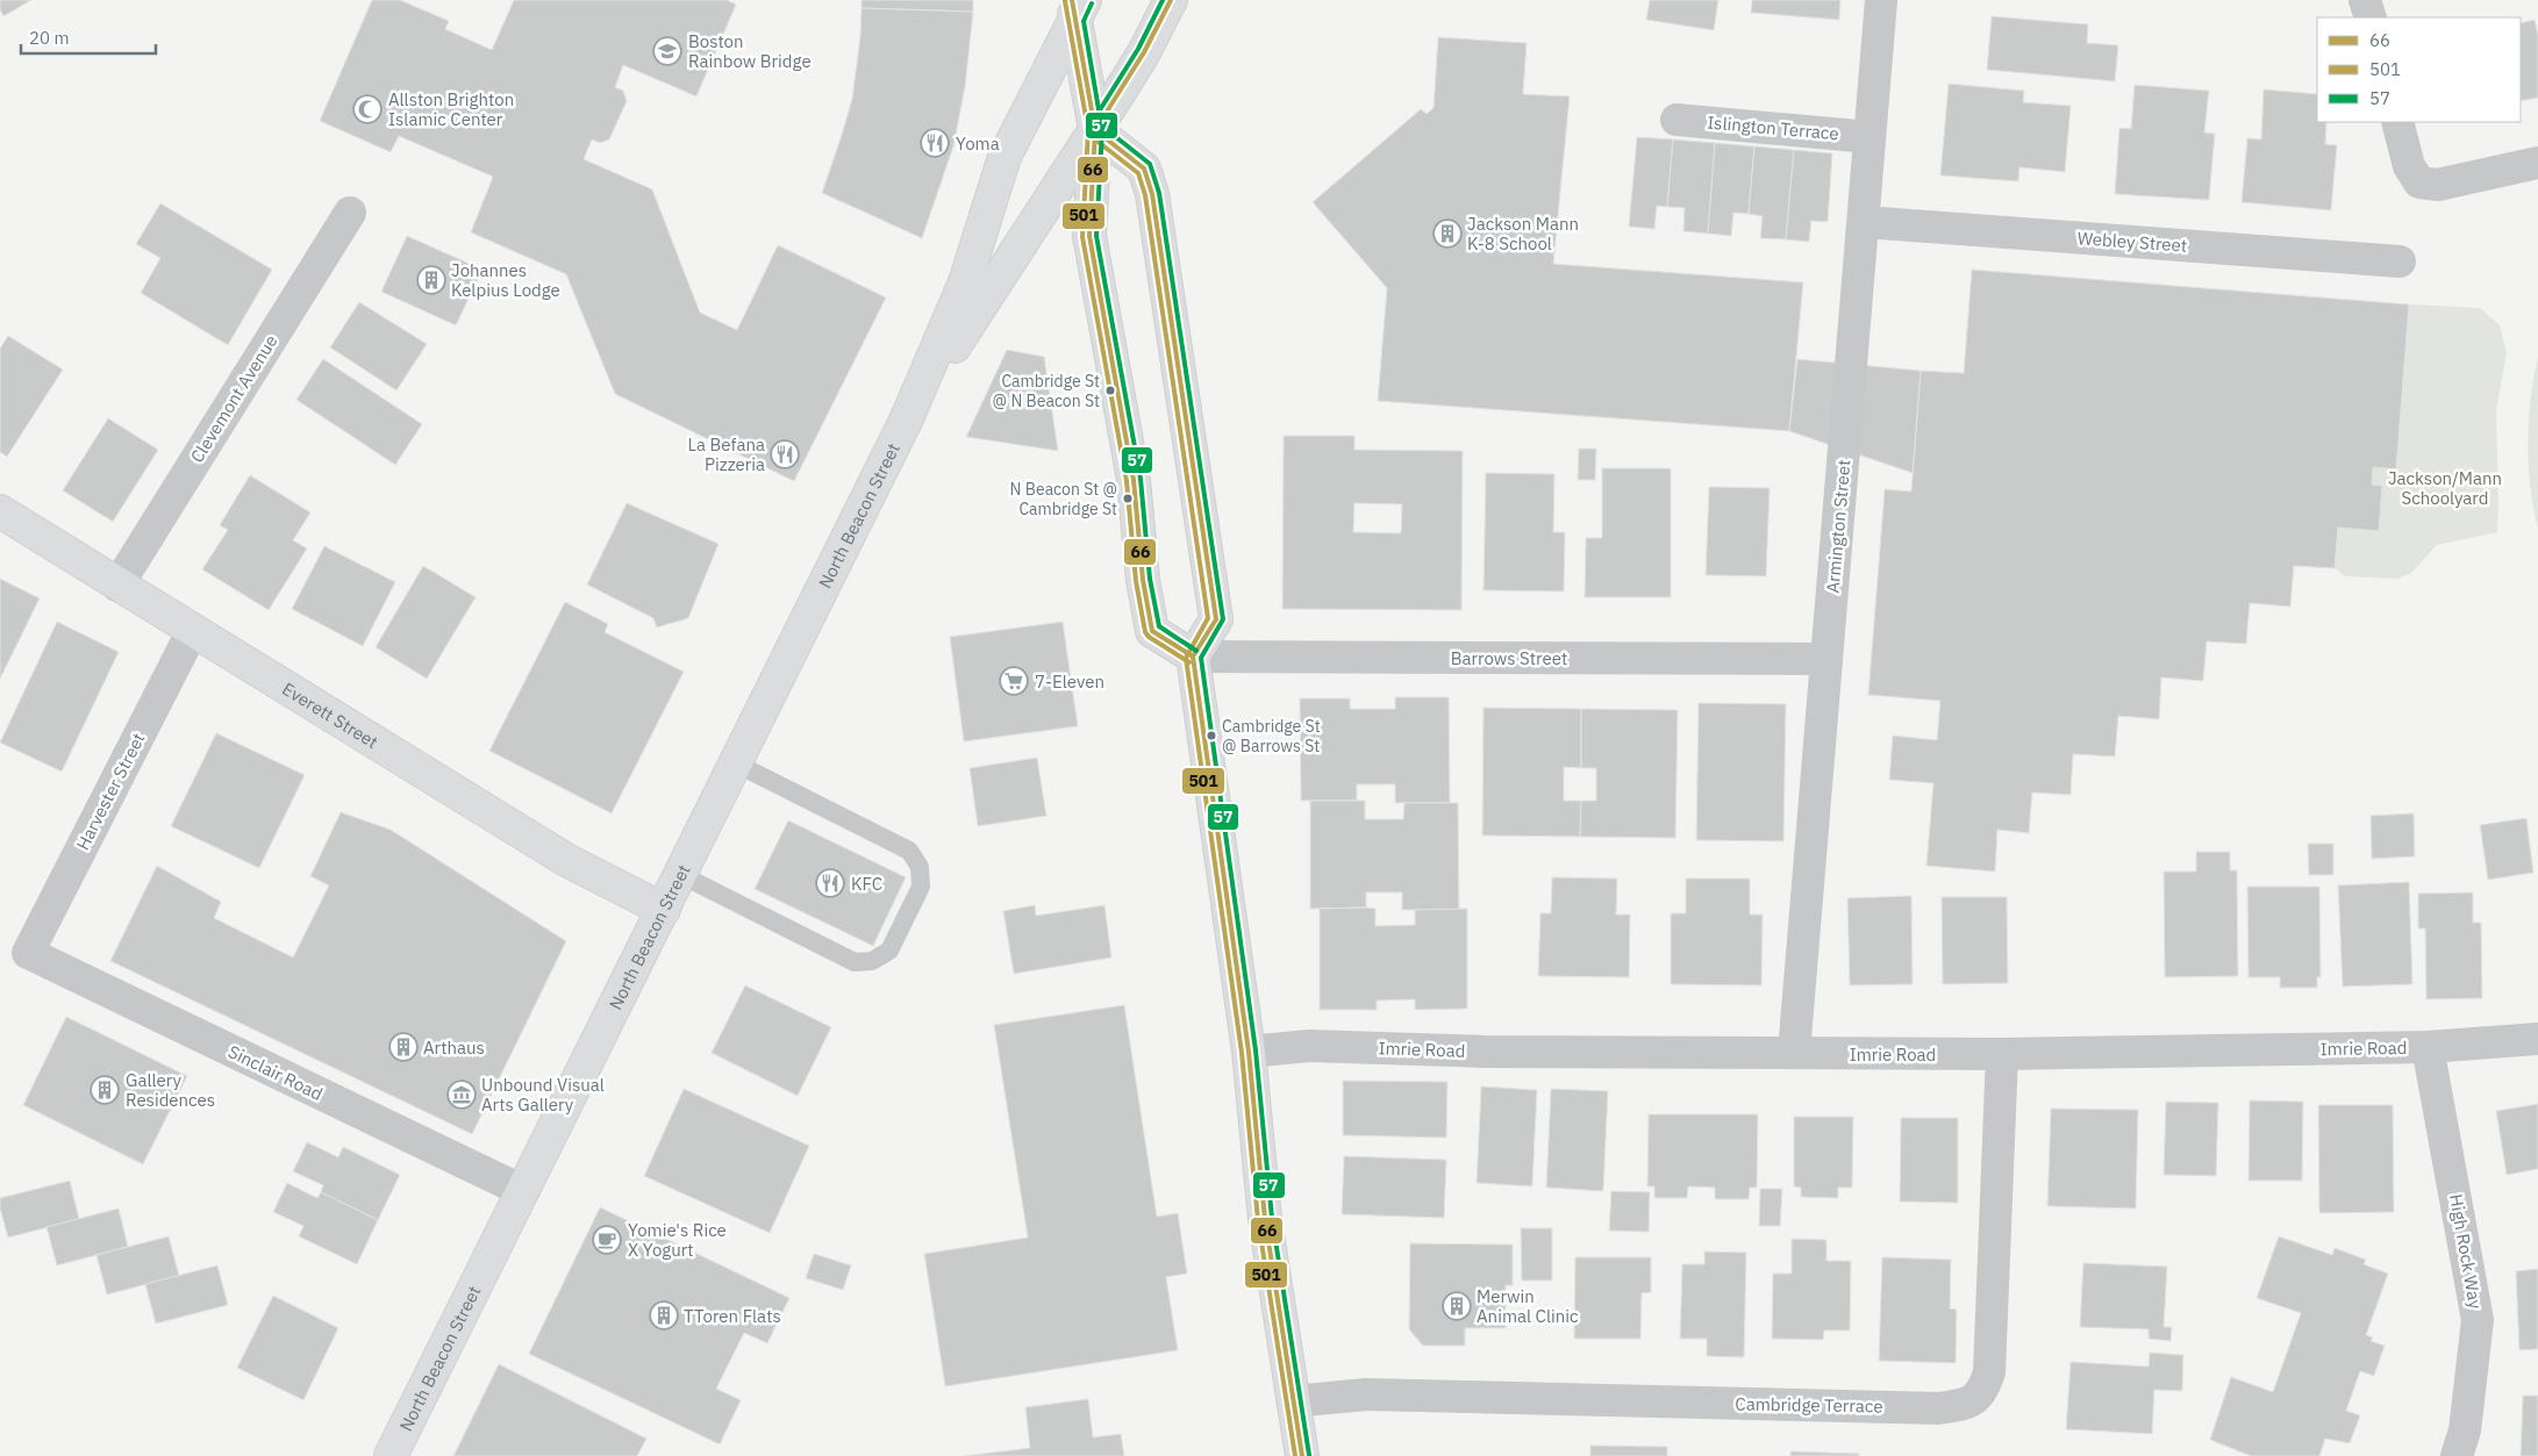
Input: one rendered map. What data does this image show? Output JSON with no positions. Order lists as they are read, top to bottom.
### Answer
{
  "streets": {
    "main road": ["North Beacon Street", "Everett Street"],
    "street": [
      "Islington Terrace",
      "Webley Street",
      "Clevemont Avenue",
      "Armington Street",
      "Barrows Street",
      "Harvester Street",
      "Imrie Road",
      "Sinclair Road",
      "High Rock Way",
      "Cambridge Terrace"
    ]
  },
  "crossings": [
    ["Islington Terrace", "Armington Street"],
    ["Webley Street", "Armington Street"],
    ["Clevemont Avenue", "Everett Street"],
    ["North Beacon Street", "Everett Street"],
    ["North Beacon Street", "Sinclair Road"],
    ["Armington Street", "Barrows Street"],
    ["Armington Street", "Imrie Road"],
    ["Everett Street", "Harvester Street"],
    ["Harvester Street", "Sinclair Road"],
    ["Imrie Road", "High Rock Way"],
    ["Imrie Road", "Cambridge Terrace"]
  ],
  "parks": ["Jackson/Mann Schoolyard"],
  "places": {
    "school or university": ["Boston Rainbow Bridge"],
    "mosque": ["Allston Brighton Islamic Center"],
    "restaurant": ["Yoma", "La Befana Pizzeria", "KFC"],
    "building": [
      "Jackson Mann K-8 School",
      "Johannes Kelpius Lodge",
      "Arthaus",
      "Gallery Residences",
      "Merwin Animal Clinic",
      "TToren Flats"
    ],
    "other": ["Cambridge St @ N Beacon St", "N Beacon St @ Cambridge St", "Cambridge St @ Barrows St"],
    "supermarket": ["7-Eleven"],
    "museum": ["Unbound Visual Arts Gallery"],
    "cafe": ["Yomie's Rice X Yogurt"]
  },
  "lines": ["transit line 66", "transit line 57", "transit line 501"],
  "legend": ["66", "501", "57"],
  "scale_bar": "20 m"
}
